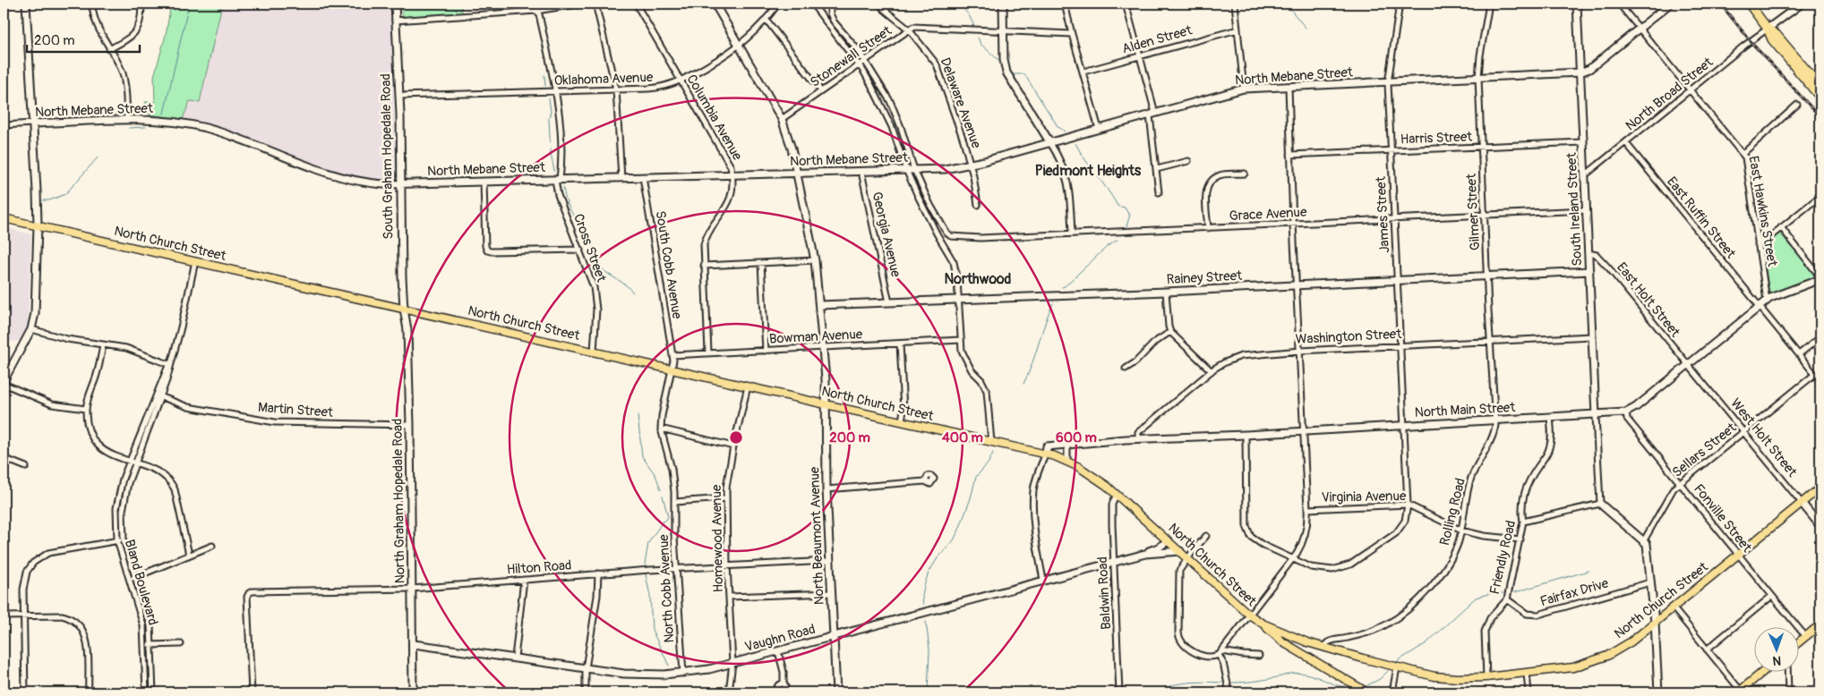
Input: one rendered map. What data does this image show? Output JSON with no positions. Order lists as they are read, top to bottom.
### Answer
{
  "streets": {
    "main road": ["North Church Street"],
    "street": [
      "Alden Street",
      "Stonewall Street",
      "North Mebane Street",
      "Oklahoma Avenue",
      "North Broad Street",
      "Delaware Avenue",
      "Columbia Avenue",
      "Harris Street",
      "South Graham Hopedale Road",
      "South Ireland Street",
      "East Hawkins Street",
      "Gilmer Street",
      "Grace Avenue",
      "James Street",
      "East Ruffin Street",
      "Georgia Avenue",
      "Cross Street",
      "South Cobb Avenue",
      "Rainey Street",
      "East Holt Street",
      "Bowman Avenue",
      "Washington Street",
      "Martin Street",
      "North Main Street",
      "West Holt Street",
      "Sellars Street",
      "Virginia Avenue",
      "North Graham Hopedale Road",
      "Rolling Road",
      "Fonville Street",
      "North Beaumont Avenue",
      "Homewood Avenue",
      "Friendly Road",
      "Hilton Road",
      "Bland Boulevard",
      "North Cobb Avenue",
      "Fairfax Drive",
      "Baldwin Road",
      "Vaughn Road"
    ]
  },
  "crossings": [
    ["Stonewall Street", "Delaware Avenue"],
    ["Stonewall Street", "North Beaumont Avenue"],
    ["North Mebane Street", "Delaware Avenue"],
    ["North Mebane Street", "Columbia Avenue"],
    ["North Mebane Street", "South Graham Hopedale Road"],
    ["North Mebane Street", "South Ireland Street"],
    ["North Mebane Street", "East Hawkins Street"],
    ["North Mebane Street", "Gilmer Street"],
    ["North Mebane Street", "James Street"],
    ["North Mebane Street", "Georgia Avenue"],
    ["North Mebane Street", "Cross Street"],
    ["North Mebane Street", "South Cobb Avenue"],
    ["North Mebane Street", "North Beaumont Avenue"],
    ["Oklahoma Avenue", "Columbia Avenue"],
    ["Oklahoma Avenue", "South Graham Hopedale Road"],
    ["Oklahoma Avenue", "Cross Street"],
    ["Oklahoma Avenue", "North Beaumont Avenue"],
    ["North Broad Street", "South Ireland Street"],
    ["North Broad Street", "East Hawkins Street"],
    ["North Broad Street", "East Ruffin Street"],
    ["Columbia Avenue", "Bowman Avenue"],
    ["Harris Street", "South Ireland Street"],
    ["Harris Street", "Gilmer Street"],
    ["Harris Street", "James Street"],
    ["South Graham Hopedale Road", "North Church Street"],
    ["South Graham Hopedale Road", "North Graham Hopedale Road"],
    ["South Ireland Street", "Grace Avenue"],
    ["South Ireland Street", "Rainey Street"],
    ["South Ireland Street", "East Holt Street"],
    ["South Ireland Street", "Washington Street"],
    ["South Ireland Street", "North Main Street"],
    ["East Hawkins Street", "North Main Street"],
    ["Gilmer Street", "Grace Avenue"],
    ["Gilmer Street", "Rainey Street"],
    ["Gilmer Street", "Washington Street"],
    ["Gilmer Street", "North Main Street"],
    ["Gilmer Street", "Rolling Road"],
    ["Grace Avenue", "James Street"],
    ["James Street", "Rainey Street"],
    ["James Street", "Washington Street"],
    ["James Street", "North Main Street"],
    ["James Street", "Virginia Avenue"],
    ["East Ruffin Street", "North Main Street"],
    ["East Ruffin Street", "Sellars Street"],
    ["Georgia Avenue", "Rainey Street"],
    ["North Church Street", "Cross Street"],
    ["North Church Street", "South Cobb Avenue"],
    ["North Church Street", "North Main Street"],
    ["North Church Street", "West Holt Street"],
    ["North Church Street", "North Graham Hopedale Road"],
    ["North Church Street", "Rolling Road"],
    ["North Church Street", "Fonville Street"],
    ["North Church Street", "North Beaumont Avenue"],
    ["North Church Street", "Homewood Avenue"],
    ["North Church Street", "Friendly Road"],
    ["North Church Street", "Bland Boulevard"],
    ["North Church Street", "Baldwin Road"],
    ["North Church Street", "Vaughn Road"],
    ["South Cobb Avenue", "Bowman Avenue"],
    ["South Cobb Avenue", "North Cobb Avenue"],
    ["Rainey Street", "North Beaumont Avenue"],
    ["East Holt Street", "North Main Street"],
    ["East Holt Street", "West Holt Street"],
    ["Bowman Avenue", "North Beaumont Avenue"],
    ["Washington Street", "North Main Street"],
    ["Martin Street", "North Graham Hopedale Road"],
    ["Martin Street", "Bland Boulevard"],
    ["North Main Street", "West Holt Street"],
    ["North Main Street", "Rolling Road"],
    ["North Main Street", "Fonville Street"],
    ["North Main Street", "Friendly Road"],
    ["West Holt Street", "Sellars Street"],
    ["Sellars Street", "Fonville Street"],
    ["Virginia Avenue", "Rolling Road"],
    ["Virginia Avenue", "Friendly Road"],
    ["North Graham Hopedale Road", "Hilton Road"],
    ["North Graham Hopedale Road", "Vaughn Road"],
    ["North Beaumont Avenue", "Hilton Road"],
    ["North Beaumont Avenue", "Vaughn Road"],
    ["Homewood Avenue", "Hilton Road"],
    ["Homewood Avenue", "Vaughn Road"],
    ["Friendly Road", "Fairfax Drive"],
    ["Hilton Road", "North Cobb Avenue"],
    ["North Cobb Avenue", "Vaughn Road"],
    ["Baldwin Road", "Vaughn Road"]
  ],
  "districts": ["Piedmont Heights", "Northwood"],
  "scale_bar": "200 m",
  "north": "bottom",
  "rings": ["200 m", "400 m", "600 m"]
}
